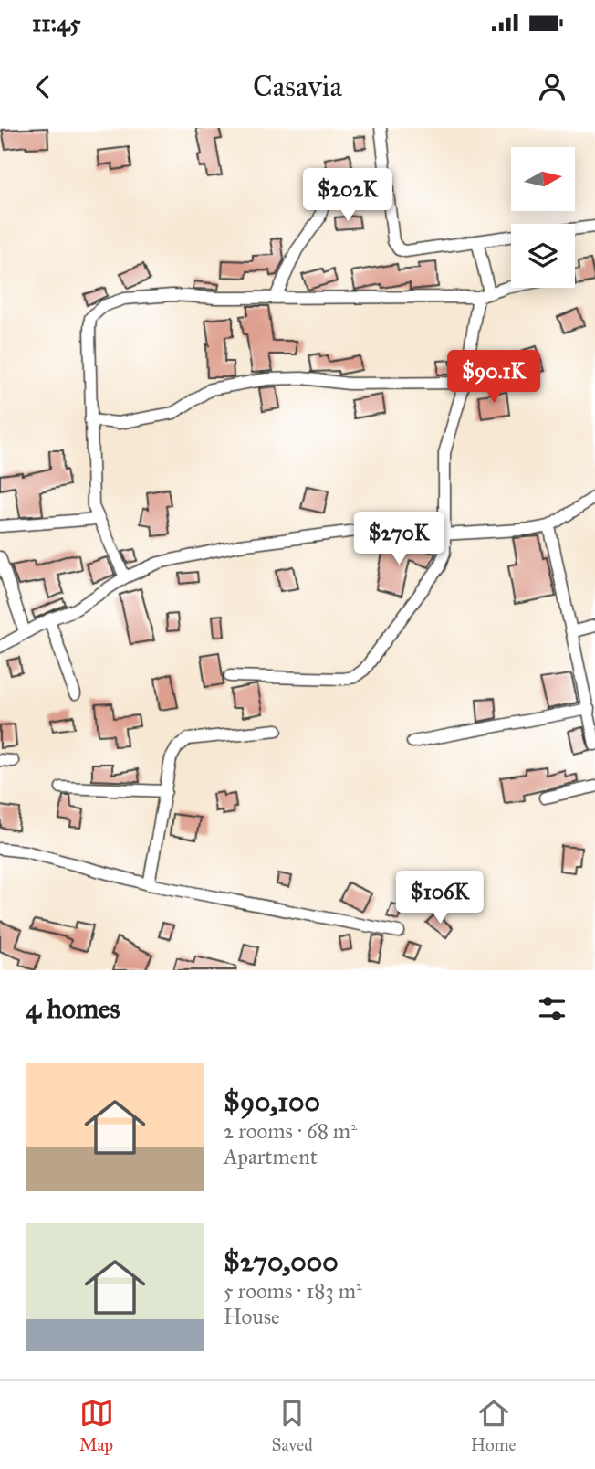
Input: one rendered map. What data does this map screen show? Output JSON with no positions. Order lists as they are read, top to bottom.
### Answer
{
  "north": "right",
  "page": {
    "status": "11:45",
    "header": "Casavia",
    "price": [
      "$202K",
      "$90.1K",
      "$270K",
      "$106K"
    ],
    "heading": "4 homes",
    "list": [
      {
        "name": "$90,100",
        "note": "2 rooms · 68 m² · Apartment"
      },
      {
        "name": "$270,000",
        "note": "5 rooms · 183 m² · House"
      }
    ],
    "tabs": ["Map", "Saved", "Home"]
  }
}
